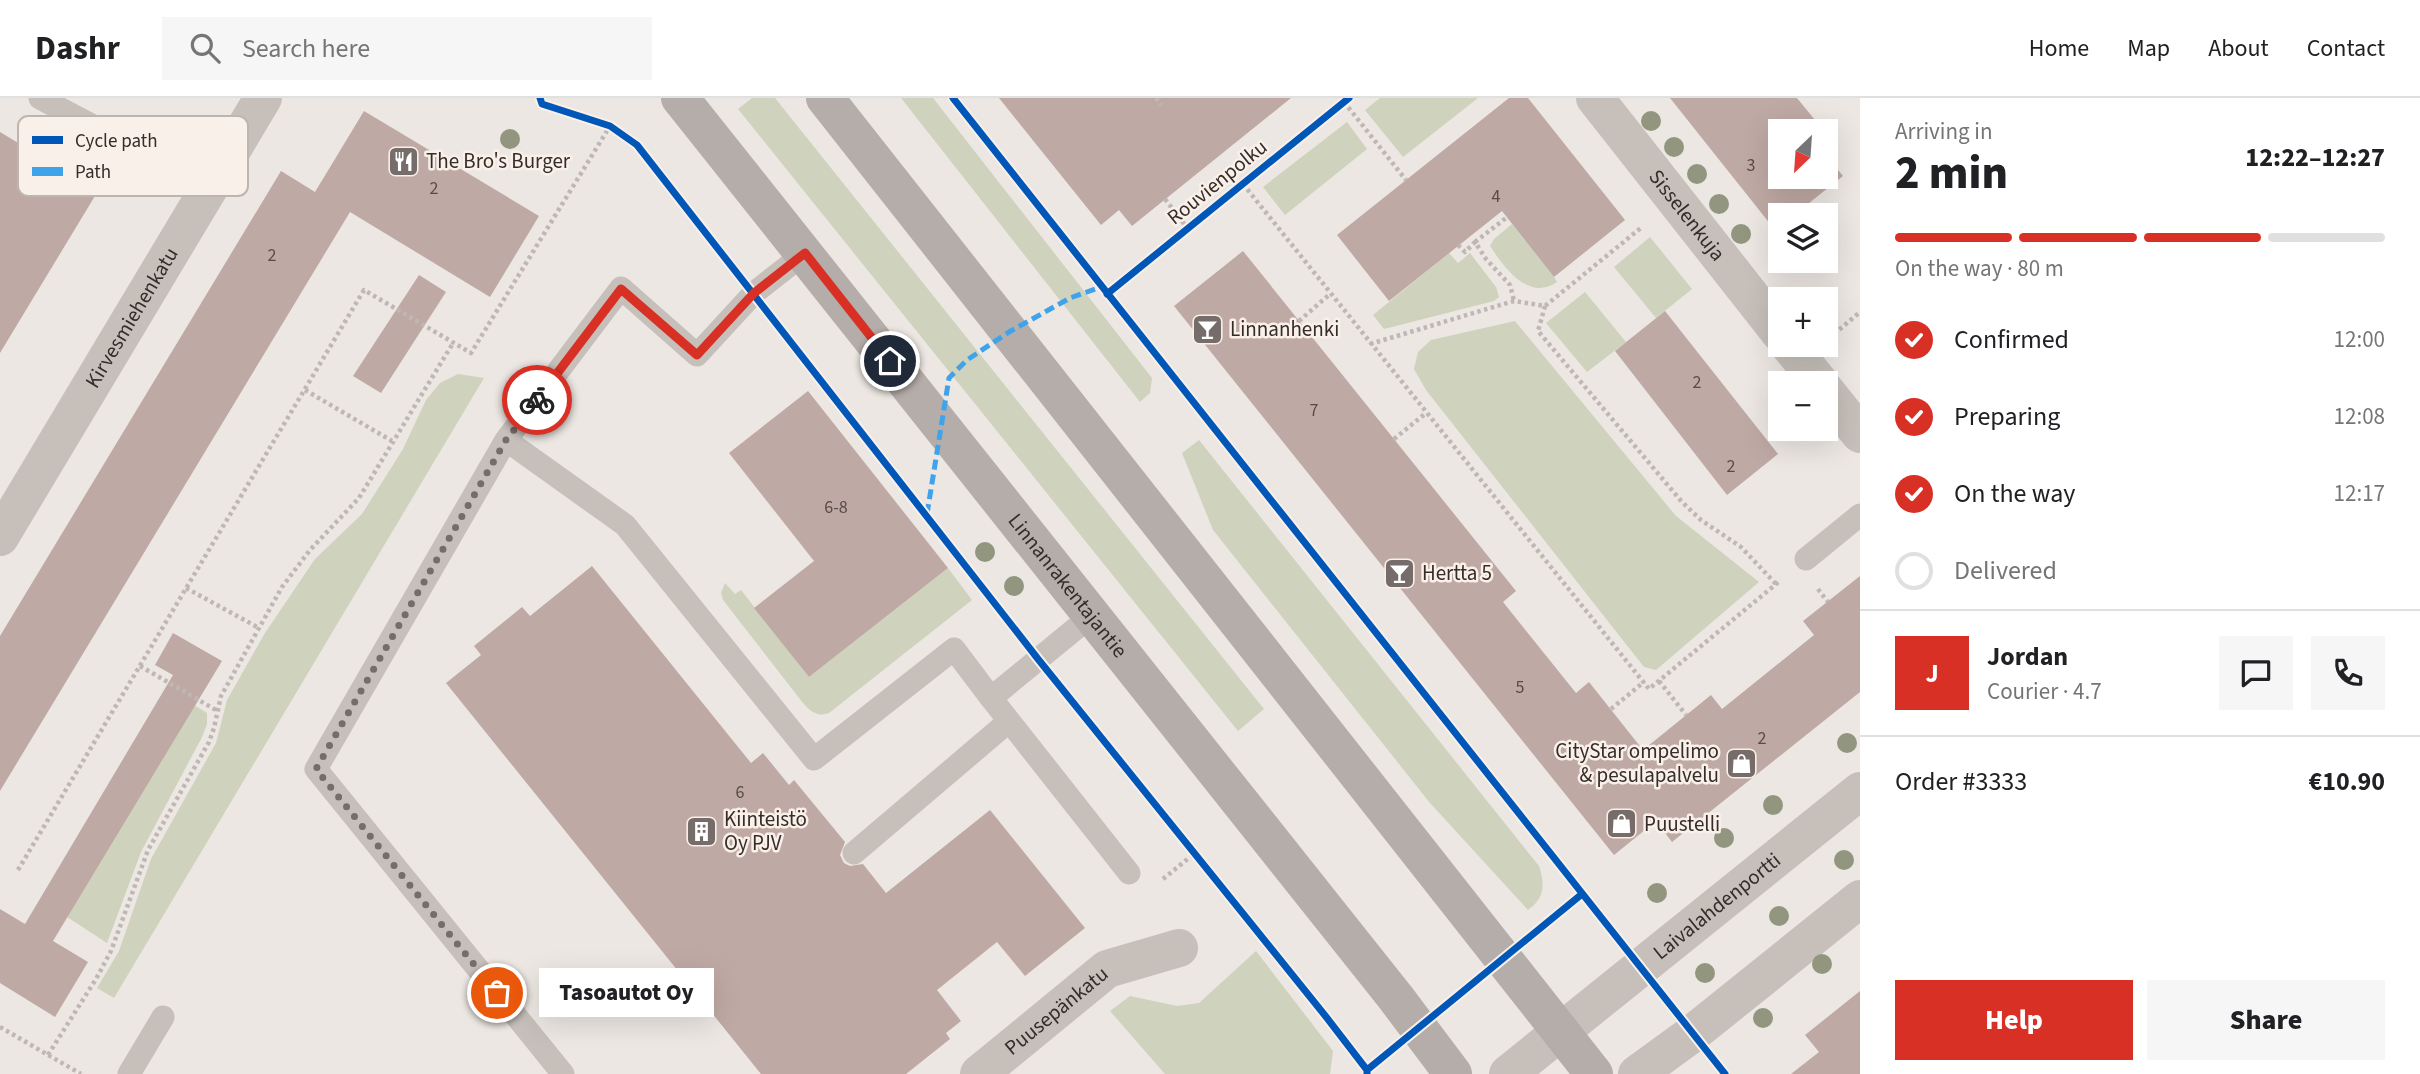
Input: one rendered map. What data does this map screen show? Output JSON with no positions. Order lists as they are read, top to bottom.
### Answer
{
  "streets": {
    "main road": ["Linnanrakentajantie"],
    "street": [
      "Sisselenkuja",
      "Kirvesmiehenkatu",
      "Laivalahdenportti",
      "Puusepänkatu"
    ],
    "cycle path": ["Rouvienpolku"]
  },
  "places": {
    "restaurant": ["The Bro's Burger"],
    "bar": ["Linnanhenki", "Hertta 5"],
    "shop": ["CityStar ompelimo & pesulapalvelu", "Puustelli"],
    "building": ["Kiinteistö Oy PJV"],
    "other": ["Tasoautot Oy"]
  },
  "house_numbers": [
    "3",
    "2",
    "4",
    "2",
    "2",
    "7",
    "2",
    "6-8",
    "5",
    "2",
    "6"
  ],
  "legend": ["Cycle path", "Path"],
  "north": "bottom left",
  "page": {
    "header": "Dashr",
    "search": "Search here",
    "nav": [
      "Home",
      "Map",
      "About",
      "Contact"
    ],
    "heading": ["2 min", "Arriving in", "12:22–12:27"],
    "panel": [
      "Jordan",
      "Courier · 4.7",
      "Order #3333",
      "€10.90"
    ],
    "map_buttons": ["+", "−"],
    "bar": "On the way · 80 m",
    "list": [
      ["Confirmed", "12:00"],
      ["Preparing", "12:08"],
      ["On the way", "12:17"],
      "Delivered"
    ],
    "round": "J",
    "buttons": ["Help", "Share"],
    "bubble": "Tasoautot Oy"
  }
}
